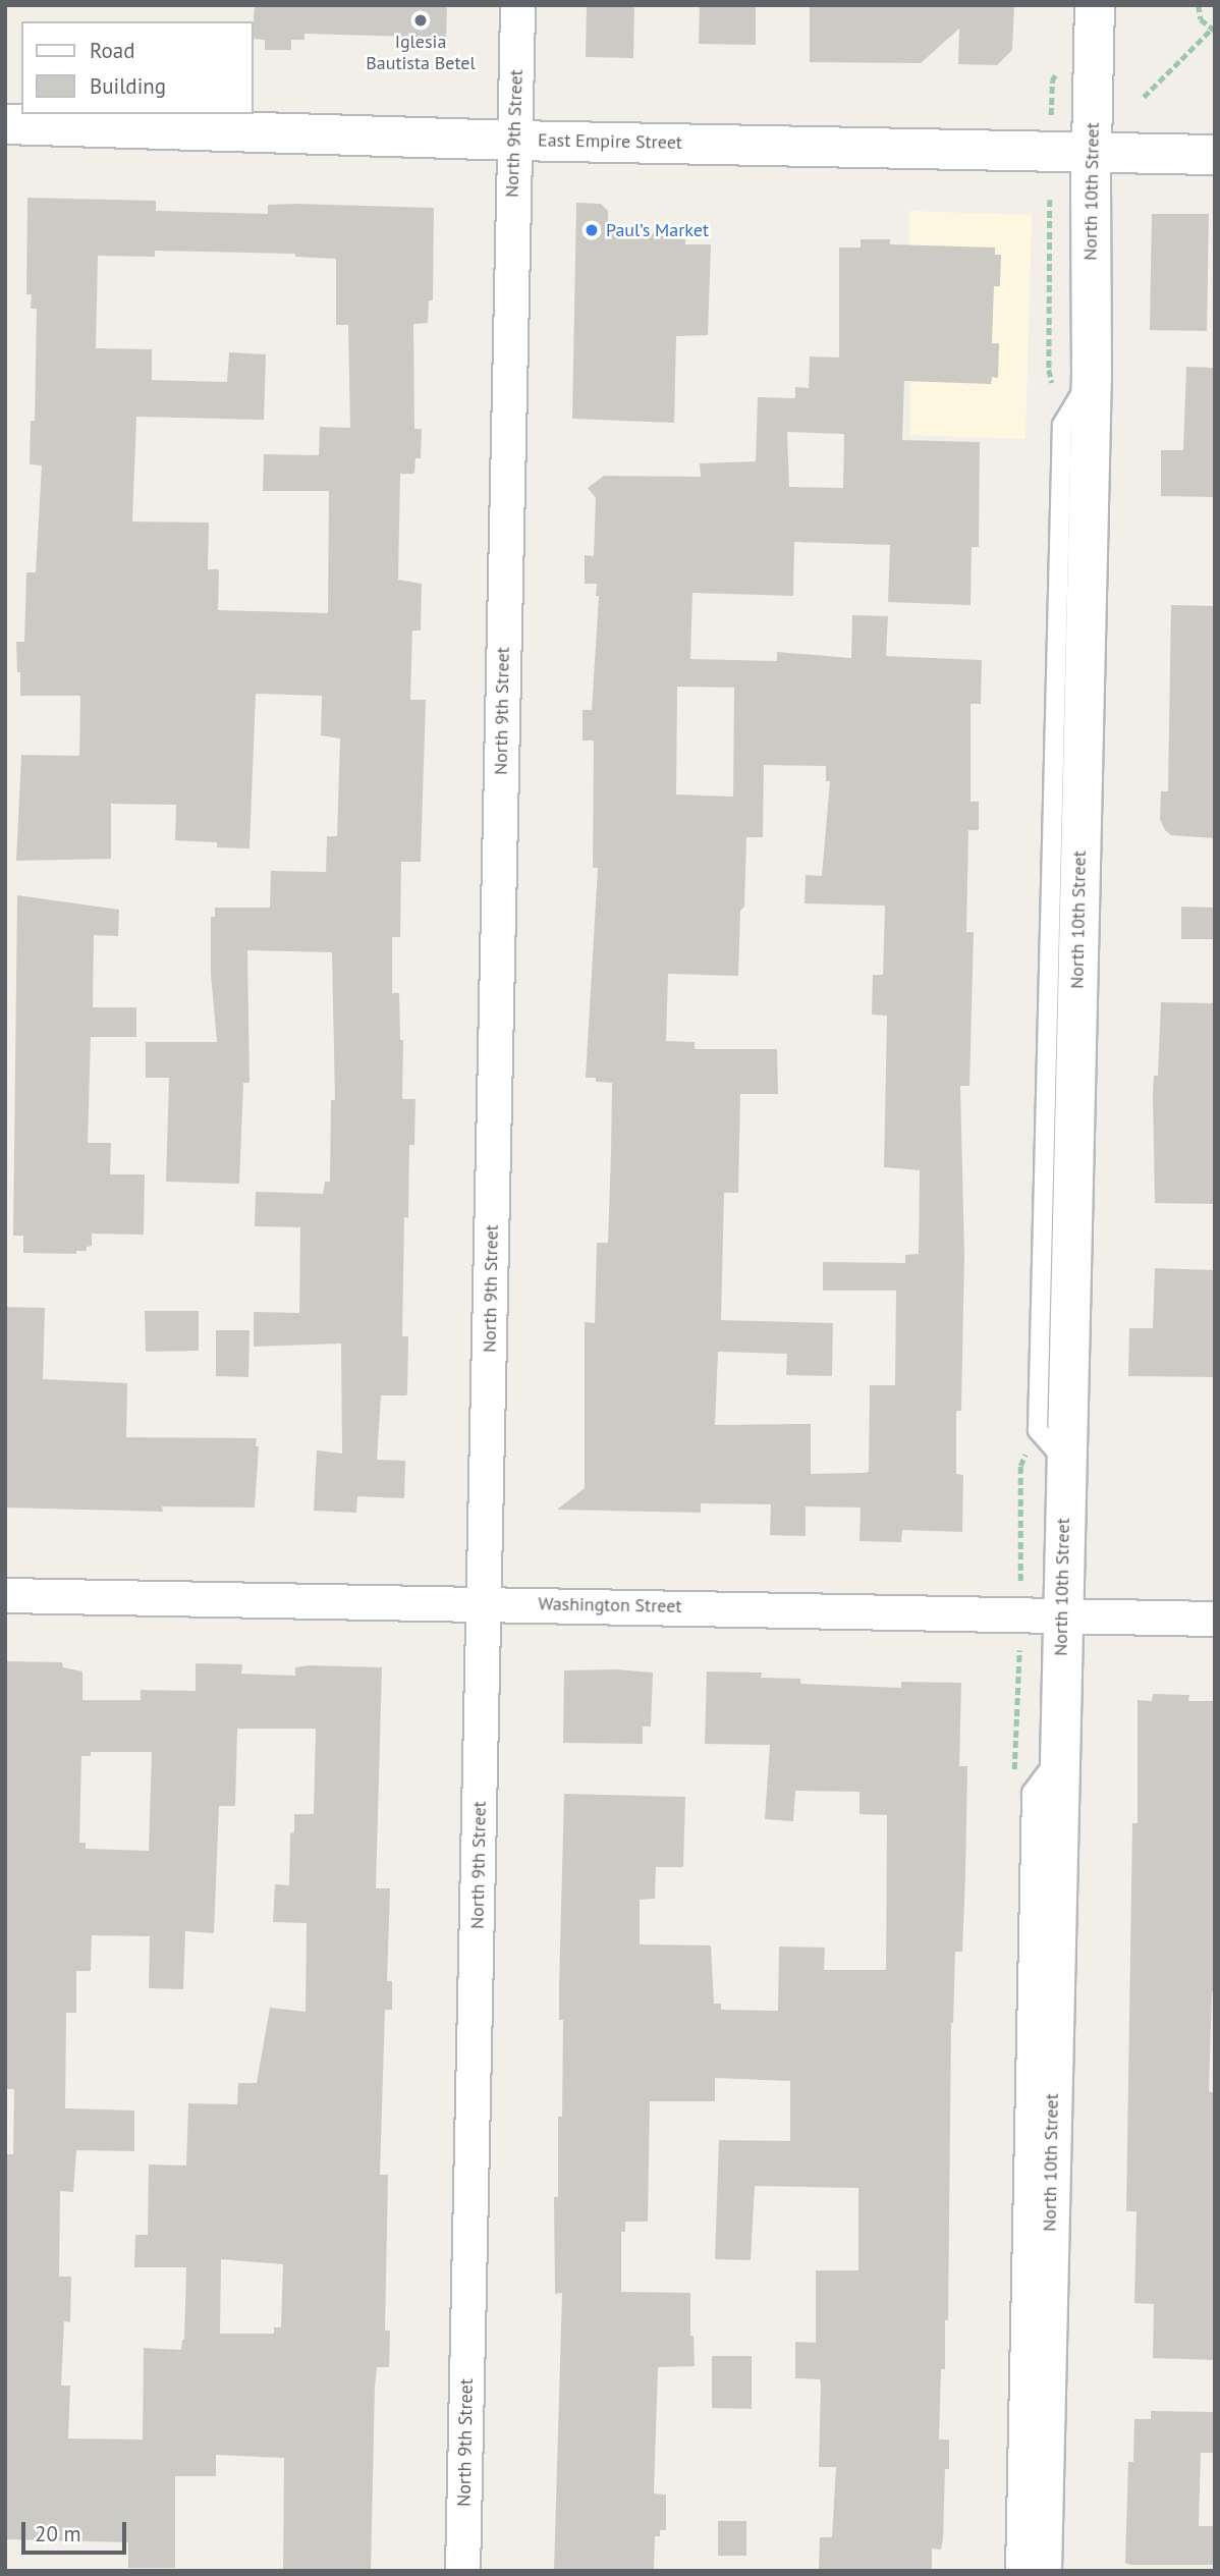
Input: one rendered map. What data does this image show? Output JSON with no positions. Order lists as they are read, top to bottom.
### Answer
{
  "streets": {
    "main road": ["East Empire Street", "North 10th Street"],
    "street": ["North 9th Street", "Washington Street"]
  },
  "crossings": [
    ["North 9th Street", "East Empire Street"],
    ["North 9th Street", "Washington Street"],
    ["East Empire Street", "North 10th Street"],
    ["North 10th Street", "Washington Street"]
  ],
  "places": ["Iglesia Bautista Betel", "Paul’s Market"],
  "legend": ["Road", "Building"],
  "scale_bar": "20 m"
}
